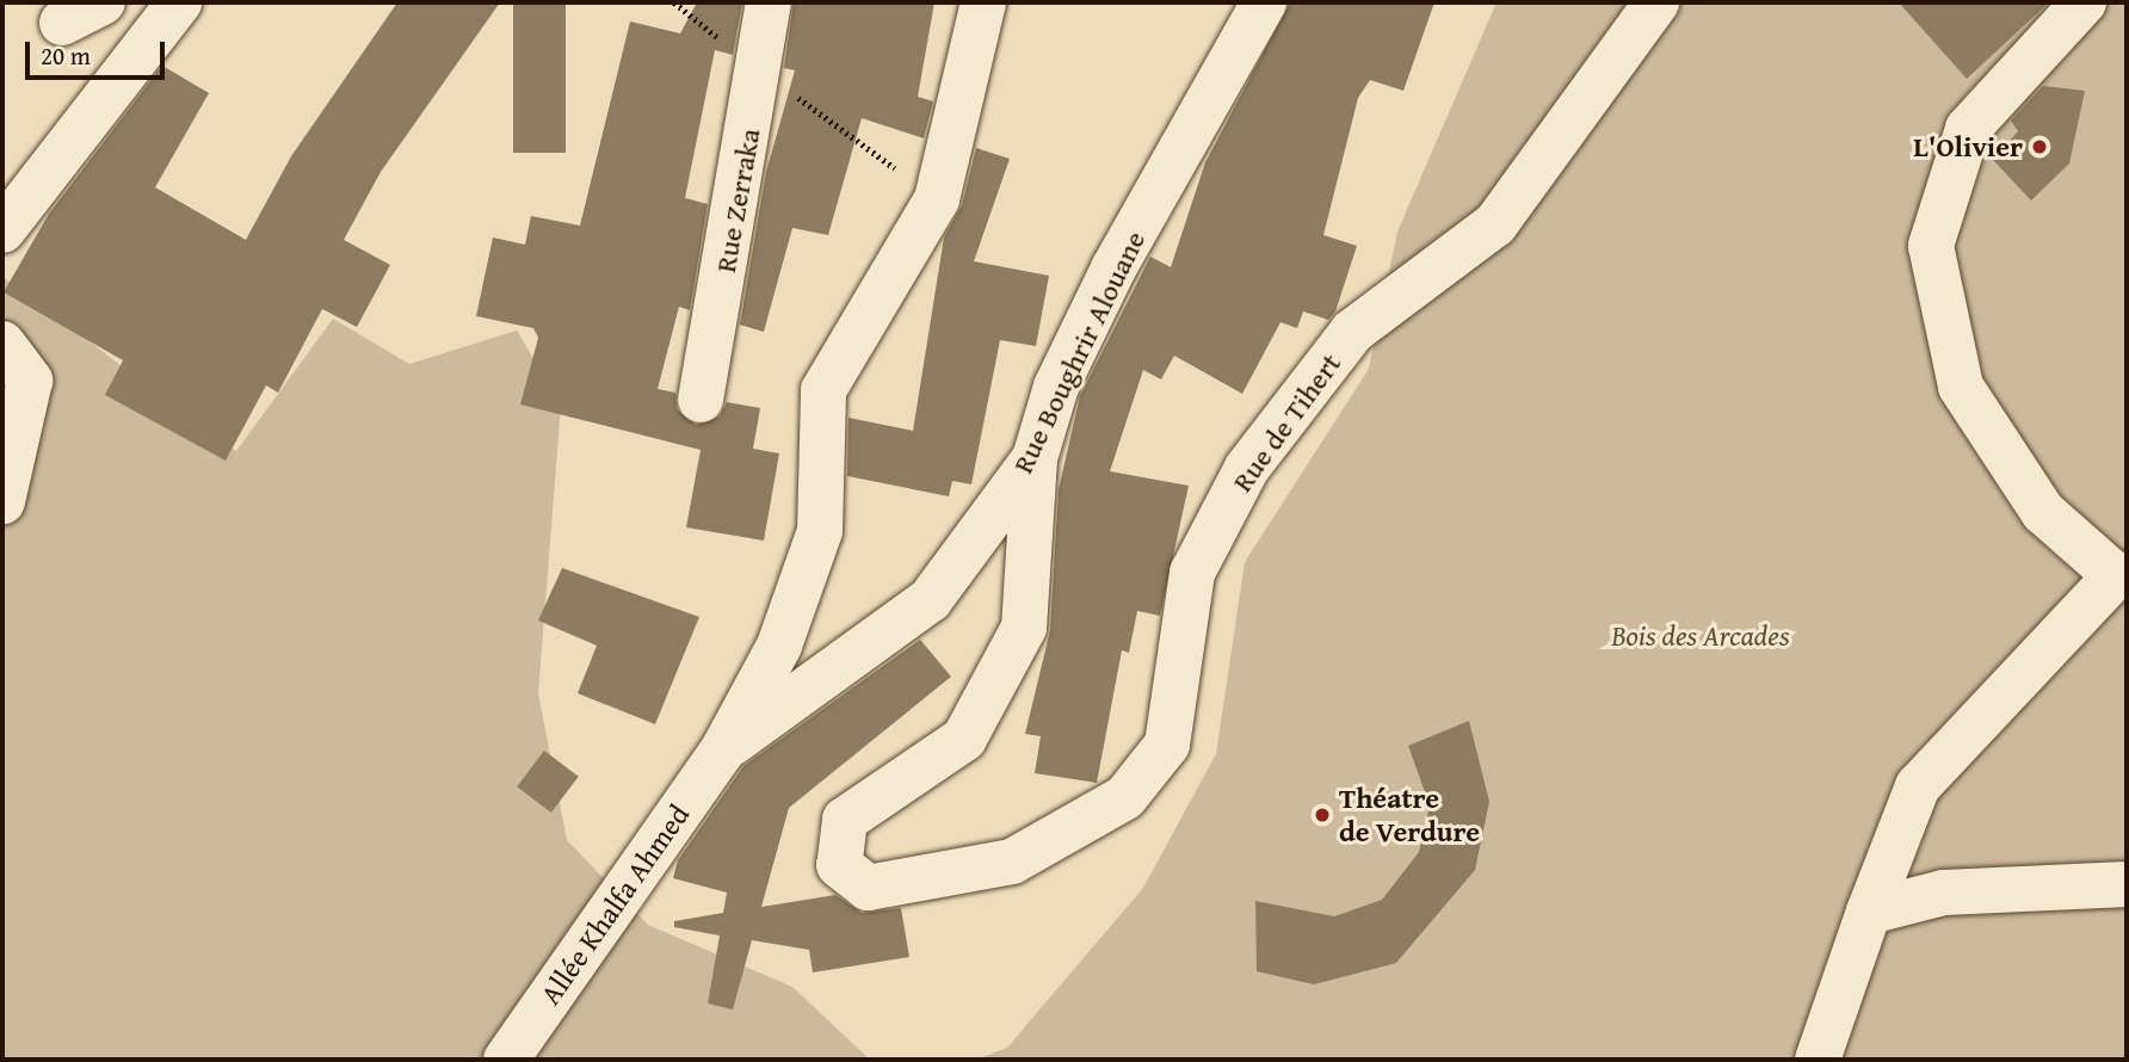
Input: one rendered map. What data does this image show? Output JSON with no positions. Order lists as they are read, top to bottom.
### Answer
{
  "streets": {
    "street": [
      "Rue Zerraka",
      "Rue Boughrir Alouane",
      "Rue de Tihert",
      "Allée Khalfa Ahmed"
    ]
  },
  "crossings": [
    ["Rue Boughrir Alouane", "Rue de Tihert"],
    ["Rue Boughrir Alouane", "Allée Khalfa Ahmed"]
  ],
  "parks": ["Bois des Arcades"],
  "places": ["L'Olivier", "Théatre de Verdure"],
  "scale_bar": "20 m"
}
